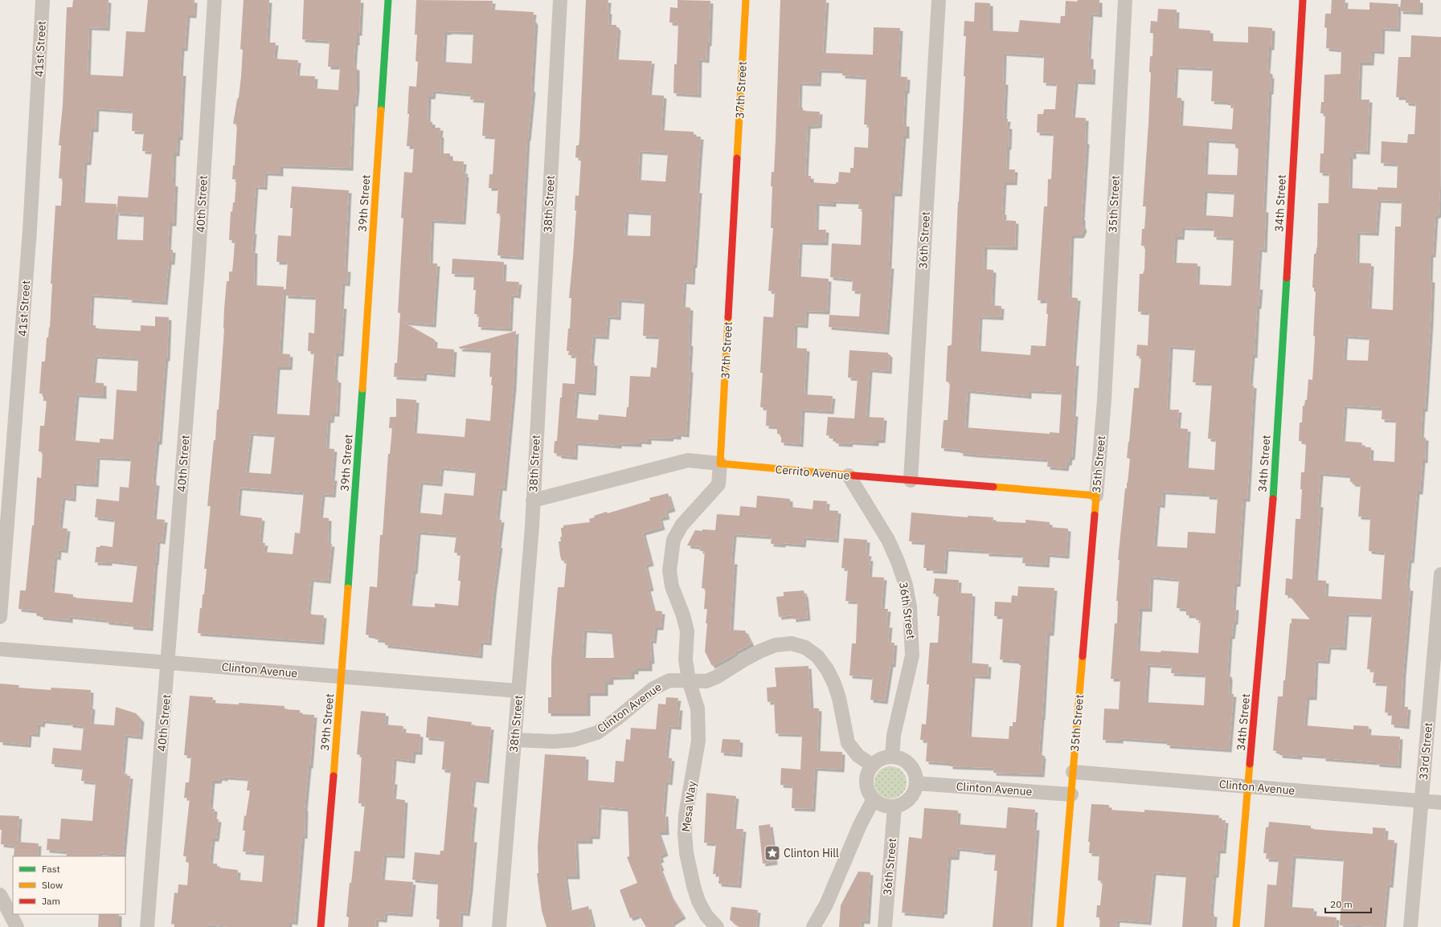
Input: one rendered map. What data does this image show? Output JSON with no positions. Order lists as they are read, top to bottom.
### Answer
{
  "streets": {
    "street": [
      "41st Street",
      "37th Street",
      "39th Street",
      "34th Street",
      "40th Street",
      "38th Street",
      "35th Street",
      "36th Street",
      "Cerrito Avenue",
      "Clinton Avenue",
      "33rd Street",
      "Mesa Way"
    ]
  },
  "crossings": [
    ["37th Street", "Cerrito Avenue"],
    ["37th Street", "Clinton Avenue"],
    ["37th Street", "Mesa Way"],
    ["39th Street", "Clinton Avenue"],
    ["34th Street", "Clinton Avenue"],
    ["40th Street", "Clinton Avenue"],
    ["38th Street", "Cerrito Avenue"],
    ["38th Street", "Clinton Avenue"],
    ["35th Street", "Cerrito Avenue"],
    ["35th Street", "Clinton Avenue"],
    ["36th Street", "Cerrito Avenue"],
    ["36th Street", "Clinton Avenue"],
    ["Clinton Avenue", "33rd Street"],
    ["Clinton Avenue", "Mesa Way"]
  ],
  "places": {
    "place": ["Clinton Hill"]
  },
  "legend": ["Fast", "Slow", "Jam"],
  "scale_bar": "20 m"
}
